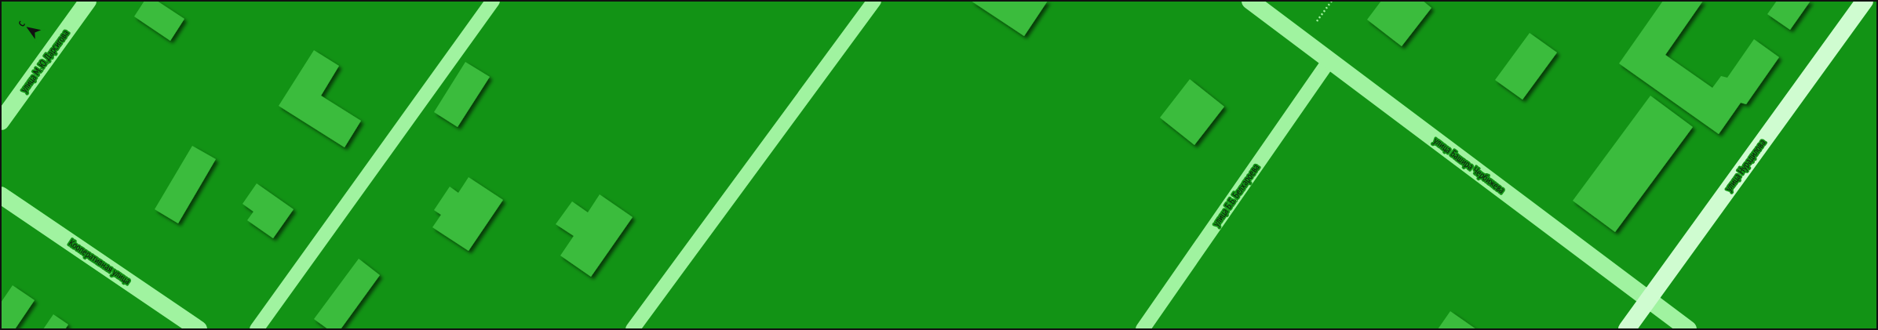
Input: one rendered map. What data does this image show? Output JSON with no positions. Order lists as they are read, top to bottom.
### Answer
{
  "streets": {
    "street": [
      "улица М. Ю. Дарсигова",
      "улица Башира Чербижева",
      "улица Нурадилова",
      "Кооперативная улица"
    ],
    "lane": ["улица Б.Б. Белхароева"]
  },
  "crossings": [
    ["улица Башира Чербижева", "улица Нурадилова"],
    ["улица Башира Чербижева", "улица Б.Б. Белхароева"]
  ],
  "north": "top left"
}
